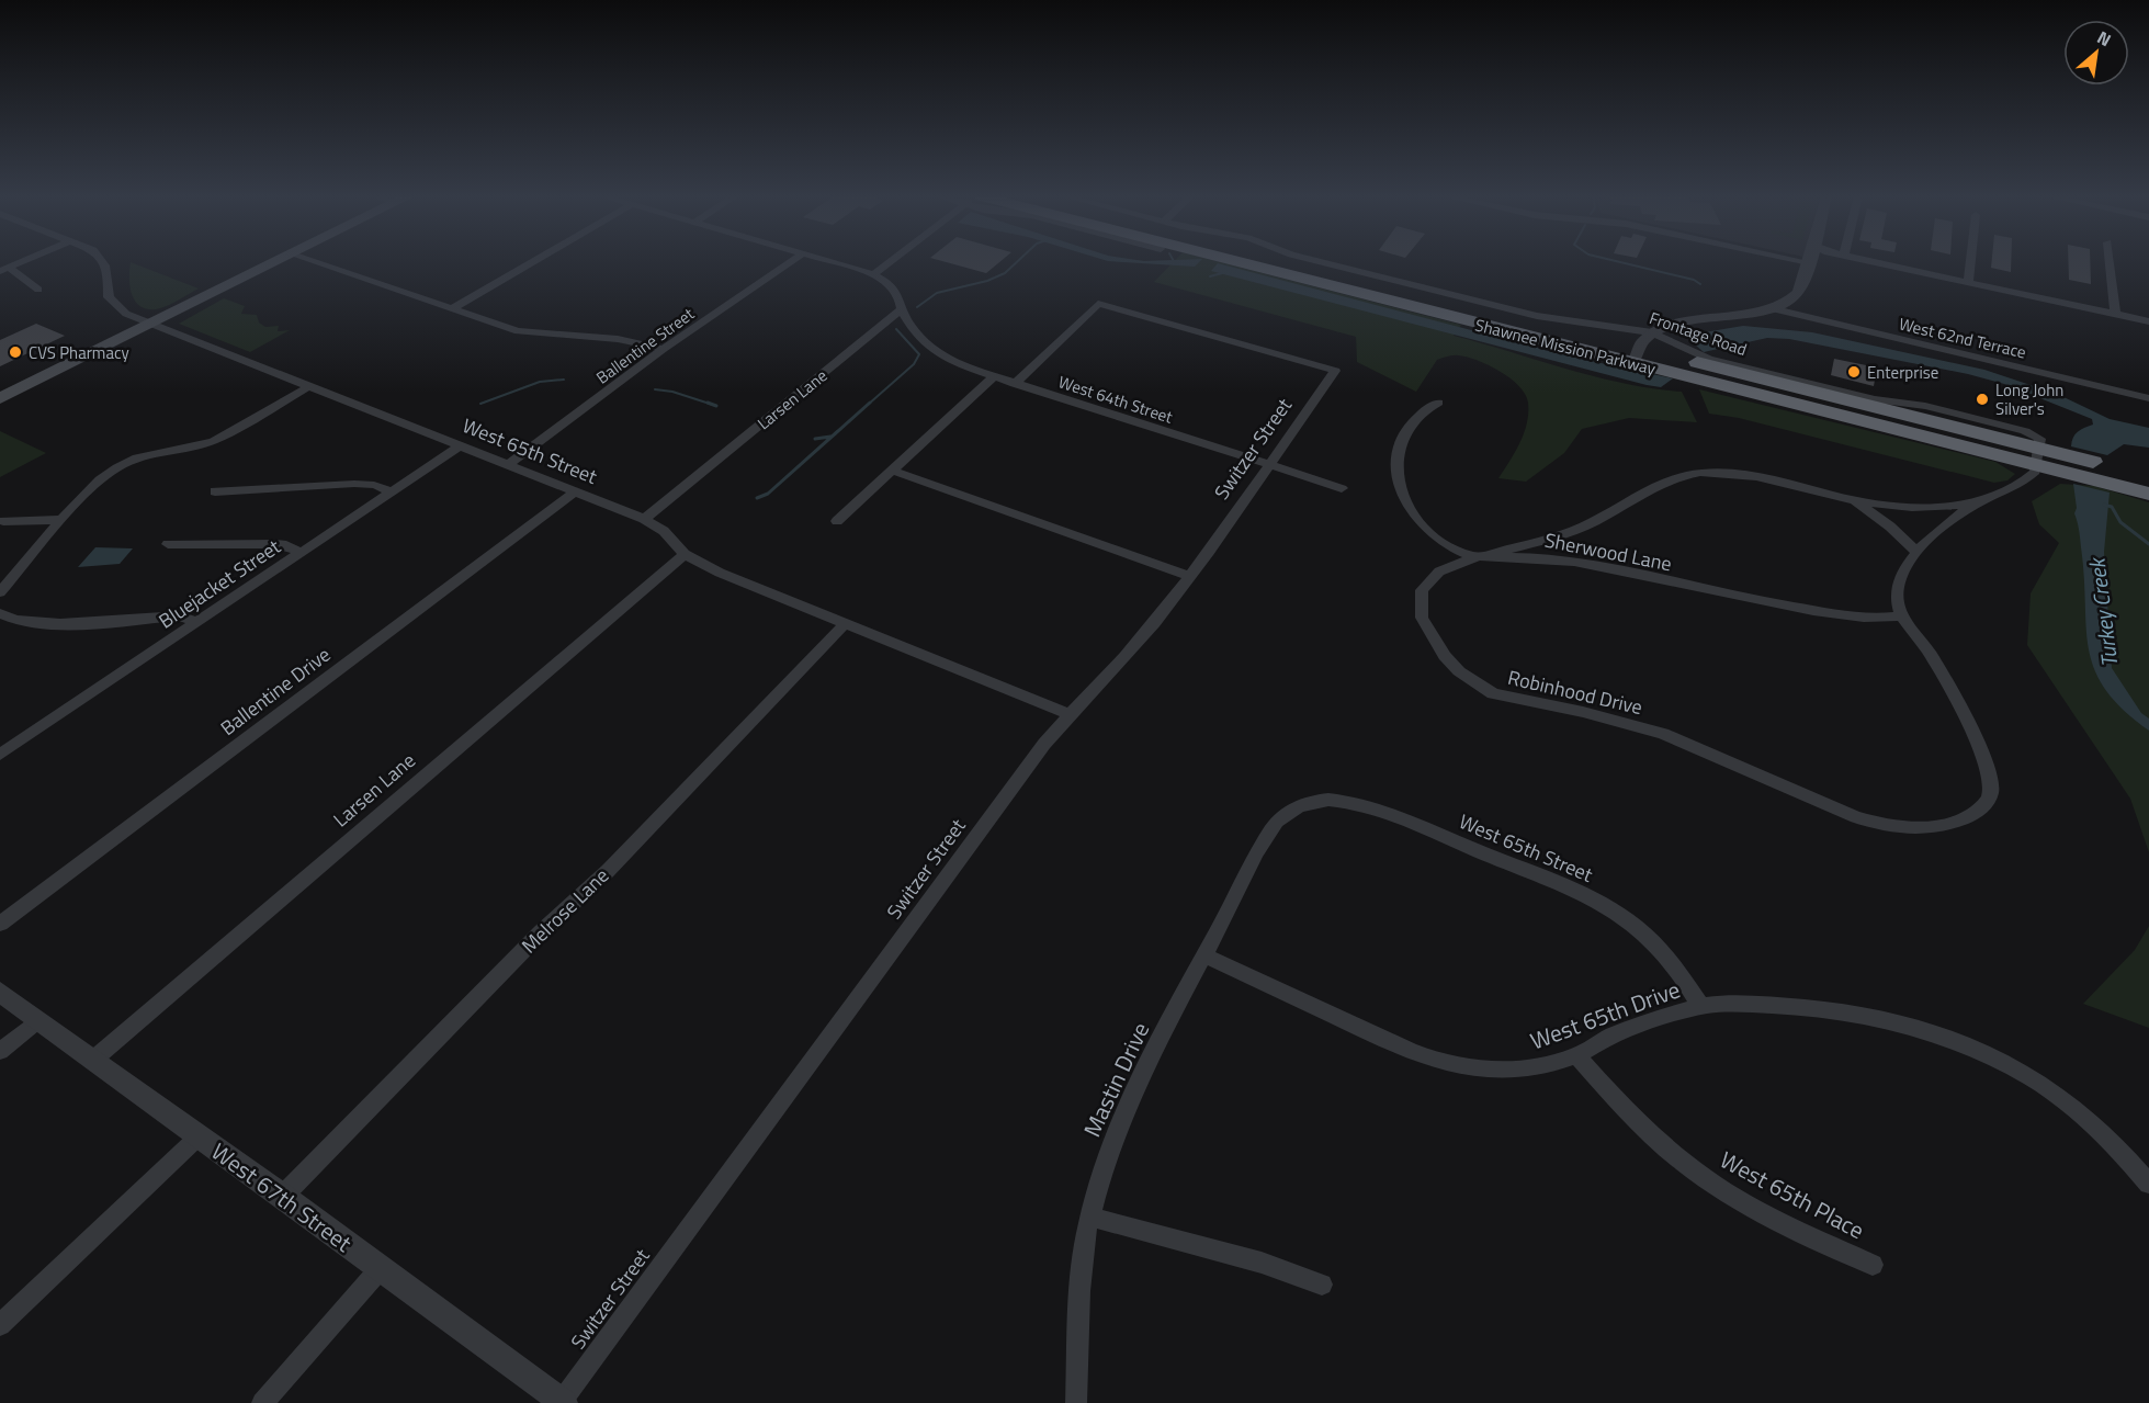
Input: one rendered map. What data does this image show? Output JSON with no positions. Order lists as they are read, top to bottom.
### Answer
{
  "streets": {
    "highway": ["Shawnee Mission Parkway"],
    "street": [
      "Frontage Road",
      "West 62nd Terrace",
      "Ballentine Street",
      "Larsen Lane",
      "West 64th Street",
      "Switzer Street",
      "West 65th Street",
      "Sherwood Lane",
      "Bluejacket Street",
      "Ballentine Drive",
      "Robinhood Drive",
      "Melrose Lane",
      "West 65th Drive",
      "Mastin Drive",
      "West 65th Place",
      "West 67th Street"
    ]
  },
  "crossings": [
    ["Frontage Road", "Shawnee Mission Parkway"],
    ["Frontage Road", "Robinhood Drive"],
    ["Ballentine Street", "West 65th Street"],
    ["Shawnee Mission Parkway", "Robinhood Drive"],
    ["Larsen Lane", "West 64th Street"],
    ["Larsen Lane", "West 65th Street"],
    ["Larsen Lane", "West 67th Street"],
    ["West 64th Street", "Switzer Street"],
    ["Switzer Street", "West 65th Street"],
    ["Switzer Street", "West 67th Street"],
    ["West 65th Street", "Bluejacket Street"],
    ["West 65th Street", "Ballentine Drive"],
    ["West 65th Street", "Melrose Lane"],
    ["West 65th Street", "West 65th Drive"],
    ["West 65th Street", "Mastin Drive"],
    ["Sherwood Lane", "Robinhood Drive"],
    ["Melrose Lane", "West 67th Street"],
    ["West 65th Drive", "Mastin Drive"],
    ["West 65th Drive", "West 65th Place"]
  ],
  "water": ["Turkey Creek"],
  "places": ["CVS Pharmacy", "Enterprise", "Long John Silver's"],
  "north": "top right"
}
